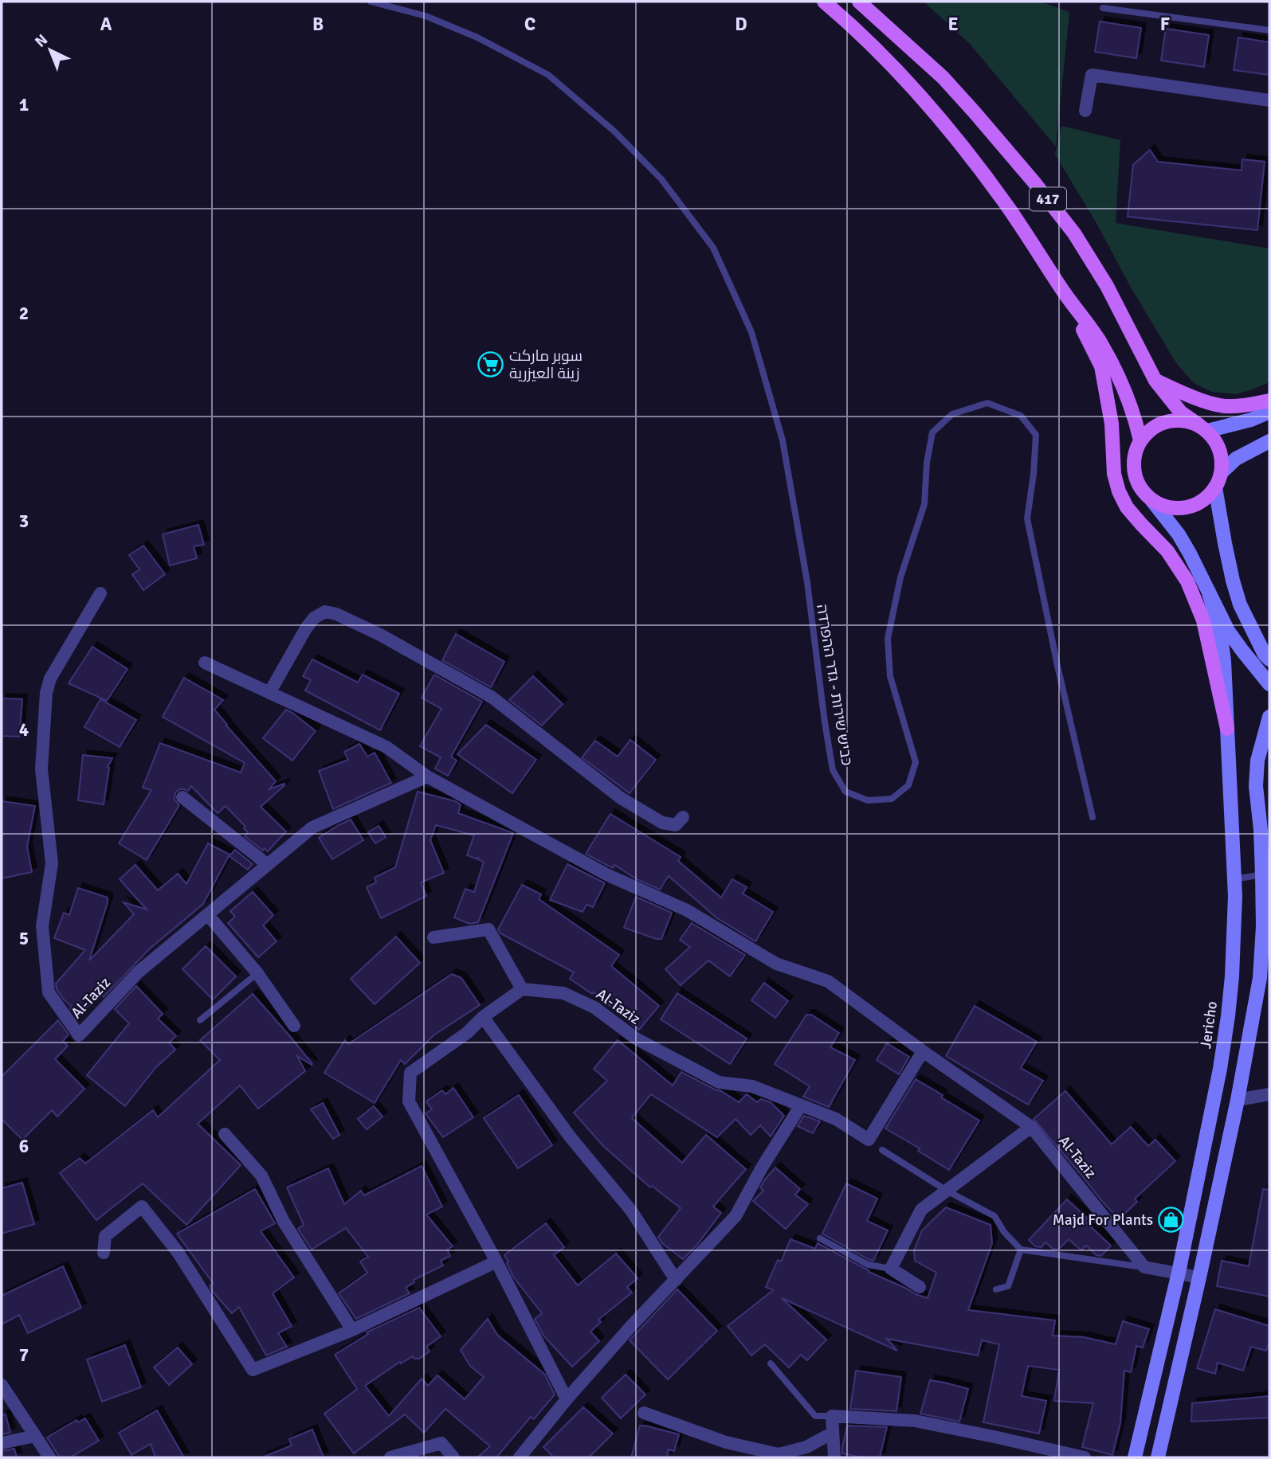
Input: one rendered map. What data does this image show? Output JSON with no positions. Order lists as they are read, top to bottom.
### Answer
{
  "streets": {
    "main road": ["417", "Jericho"],
    "street": ["Al-Taziz"],
    "lane": ["כביש שירות - גדר ההפרדה"]
  },
  "places": {
    "supermarket": ["سوبر ماركت زينة العيزرية"],
    "shop": ["Majd For Plants"]
  },
  "north": "top left",
  "grid": {
    "columns": [
      "A",
      "B",
      "C",
      "D",
      "E",
      "F"
    ],
    "rows": [
      "1",
      "2",
      "3",
      "4",
      "5",
      "6",
      "7"
    ]
  }
}
